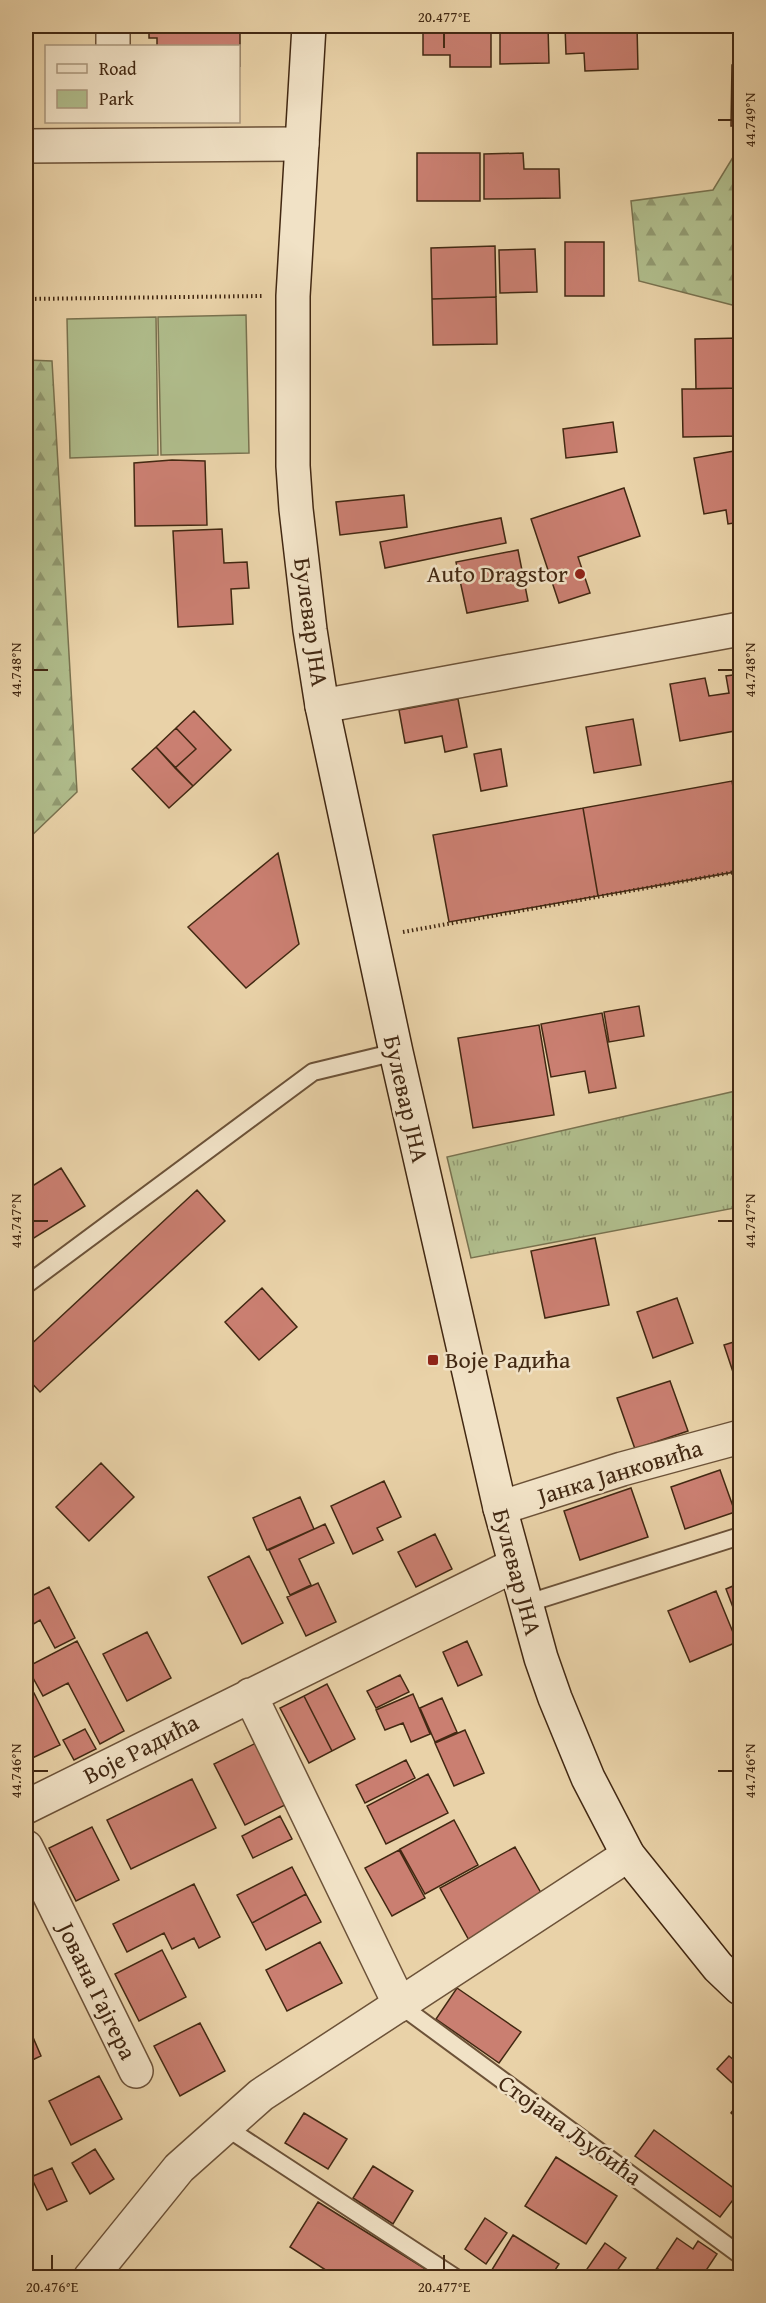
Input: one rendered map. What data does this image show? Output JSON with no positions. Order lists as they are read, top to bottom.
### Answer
{
  "streets": {
    "street": [
      "Булевар ЈНА",
      "Јанка Јанковића",
      "Воје Радића",
      "Јована Гајгера"
    ],
    "lane": ["Стојана Љубића"]
  },
  "crossings": [
    ["Булевар ЈНА", "Јанка Јанковића"],
    ["Булевар ЈНА", "Воје Радића"]
  ],
  "places": {
    "other": ["Auto Dragstor"],
    "transit": ["Воје Радића"]
  },
  "legend": ["Road", "Park"],
  "coordinates": [
    "20.477°E",
    "44.749°N",
    "44.748°N",
    "44.747°N",
    "44.746°N",
    "20.476°E"
  ]
}
